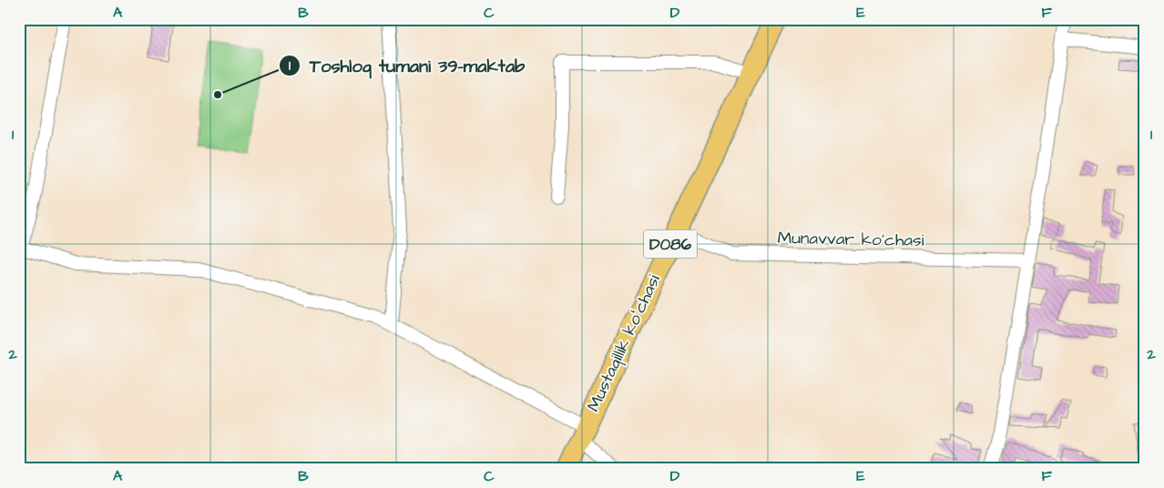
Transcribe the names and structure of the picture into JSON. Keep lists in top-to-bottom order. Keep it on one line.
{"streets":{"main road":["D086","Mustaqillik koʻchasi"],"street":["Munavvar ko'chasi"]},"crossings":[["Munavvar ko'chasi","Mustaqillik koʻchasi"]],"places":["Toshloq tumani 39-maktab"],"grid":{"columns":["A","B","C","D","E","F"],"rows":["1","2"]}}
